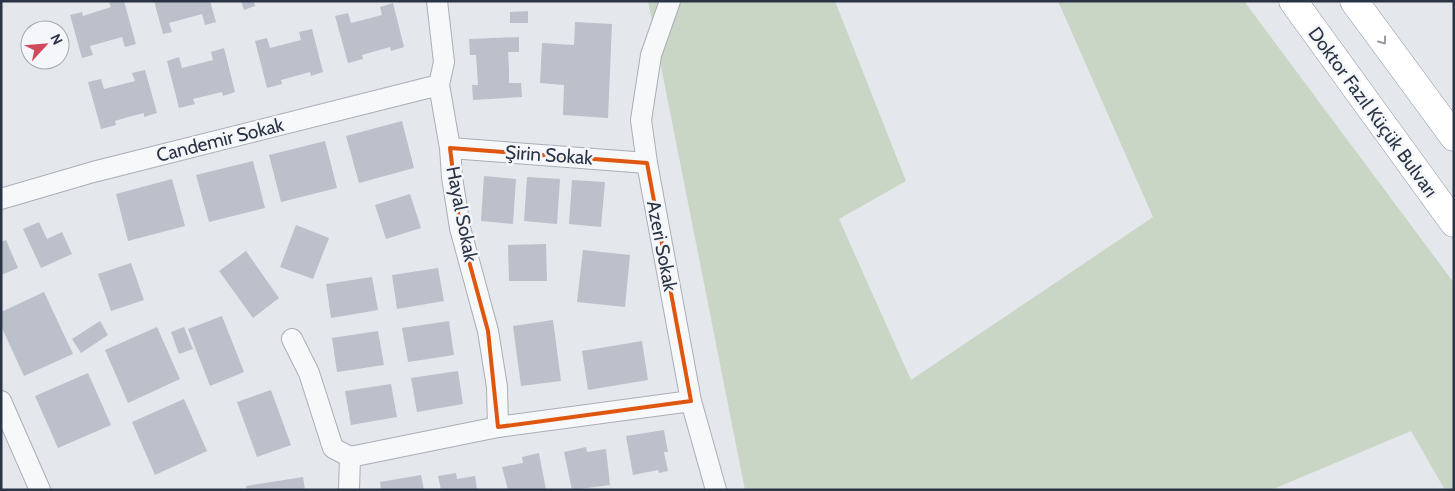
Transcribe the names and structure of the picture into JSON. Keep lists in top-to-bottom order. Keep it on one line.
{"streets":{"highway":["Doktor Fazıl Küçük Bulvarı"],"street":["Candemir Sokak","Şirin Sokak","Hayal Sokak","Azeri Sokak"]},"crossings":[["Candemir Sokak","Hayal Sokak"],["Şirin Sokak","Hayal Sokak"],["Şirin Sokak","Azeri Sokak"]],"north":"top right"}
